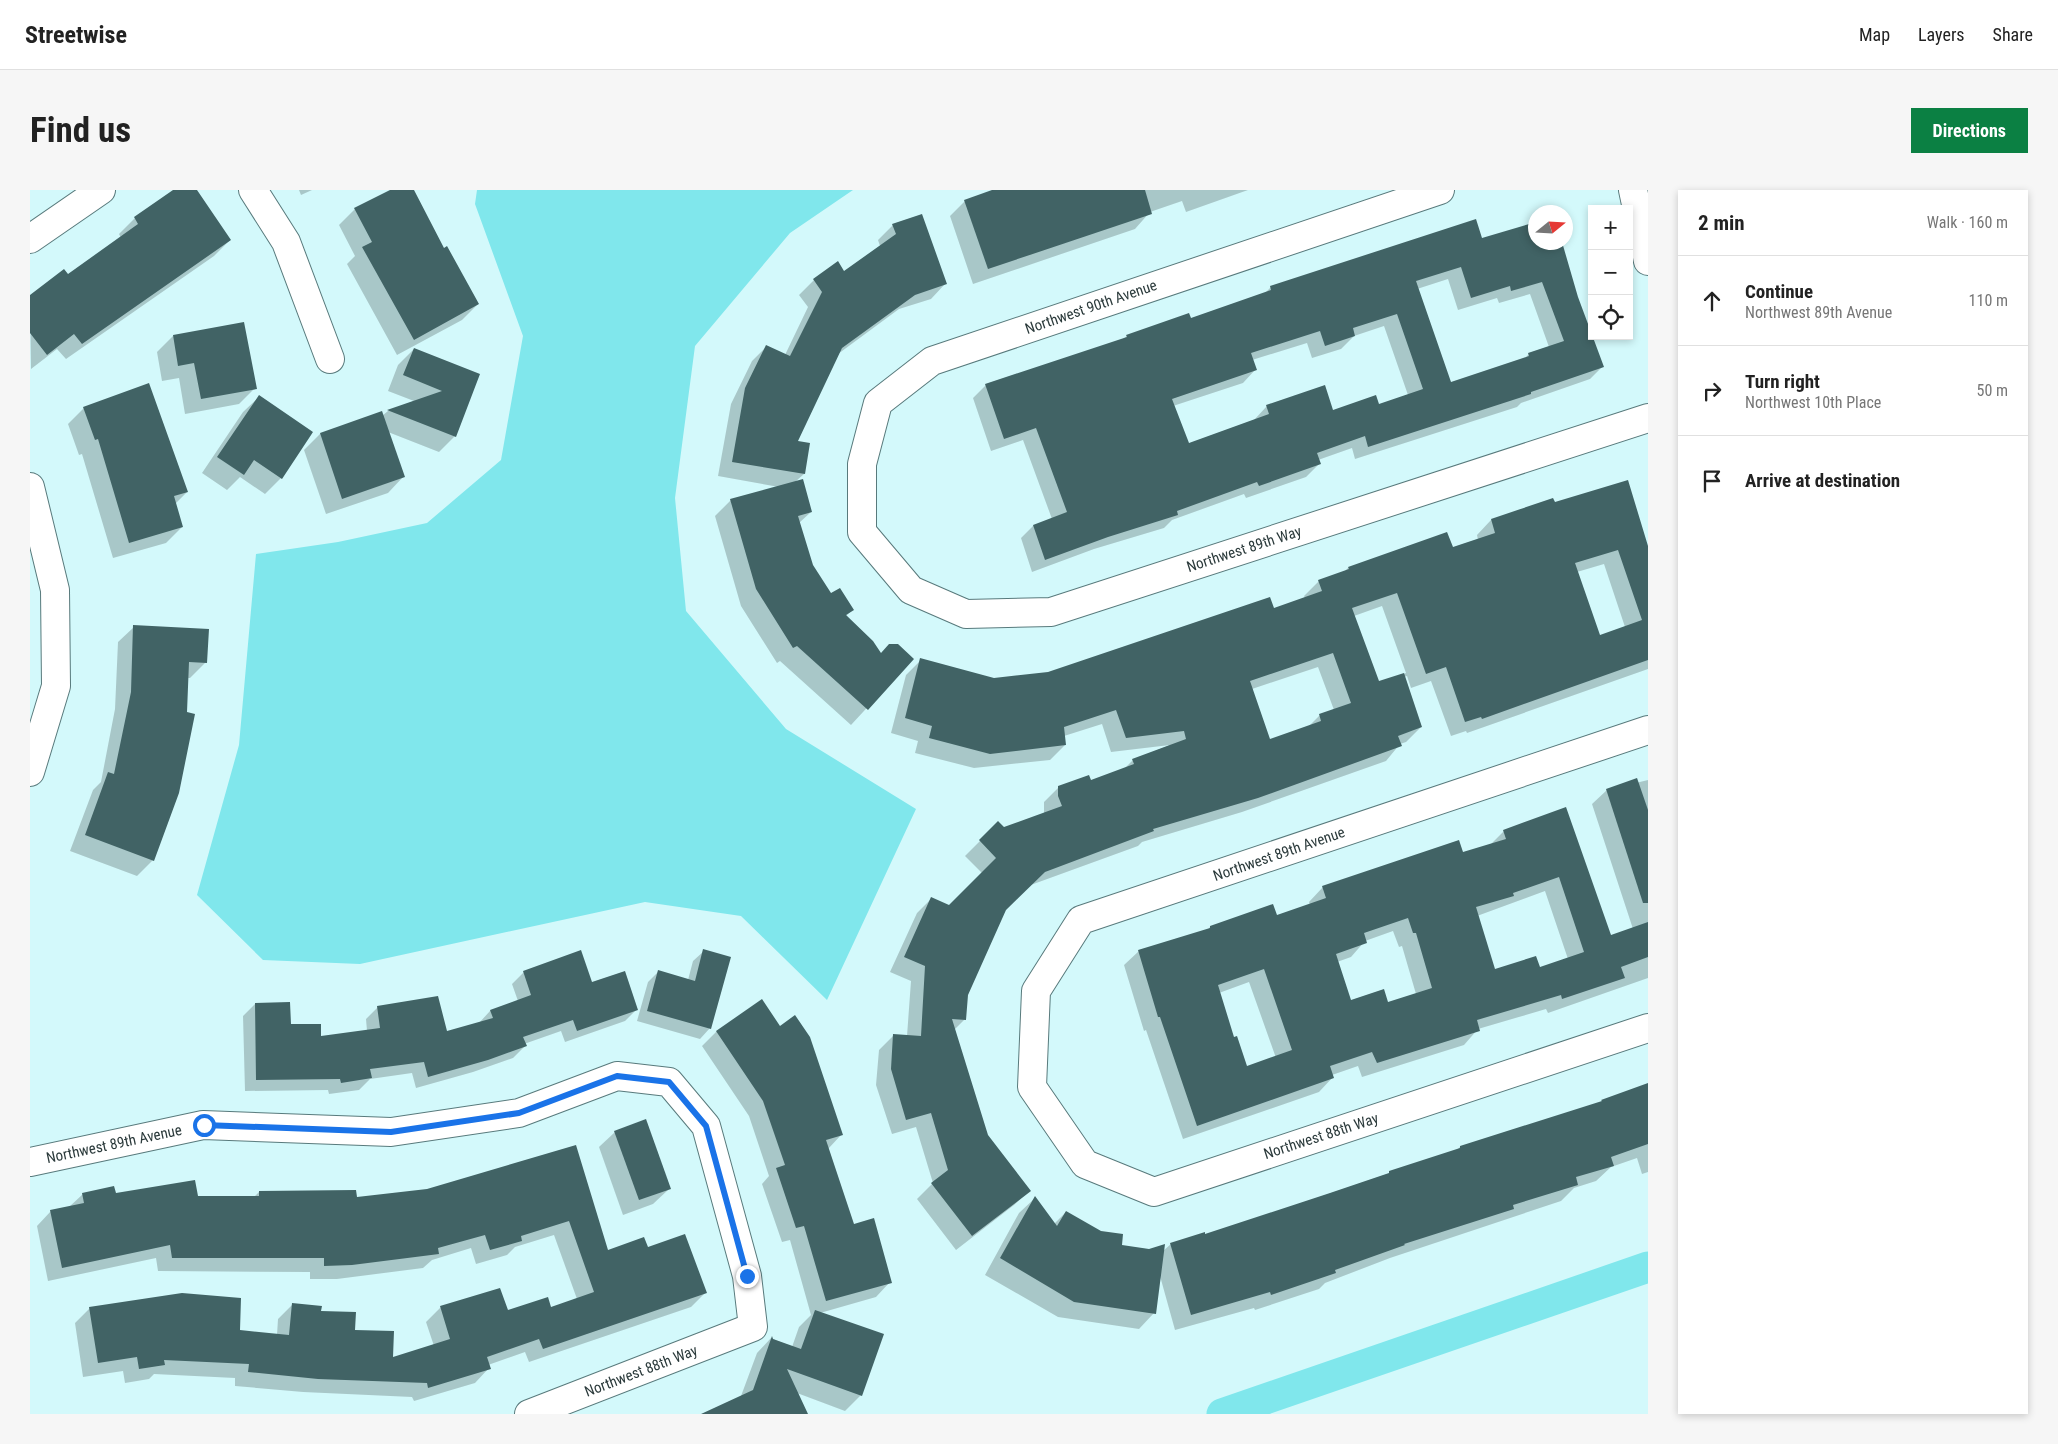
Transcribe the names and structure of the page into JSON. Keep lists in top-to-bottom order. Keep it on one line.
{"streets":{"street":["Northwest 90th Avenue","Northwest 89th Way","Northwest 89th Avenue","Northwest 88th Way"]},"crossings":[["Northwest 90th Avenue","Northwest 89th Way"],["Northwest 89th Avenue","Northwest 88th Way"]],"north":"right","page":{"header":"Streetwise","nav":["Map","Layers","Share"],"buttons":"Directions","title":"Find us","heading":["2 min","Walk · 160 m"],"map_buttons":["+","−"],"list":[["Continue","Northwest 89th Avenue","110 m"],["Turn right","Northwest 10th Place","50 m"],"Arrive at destination"]}}
